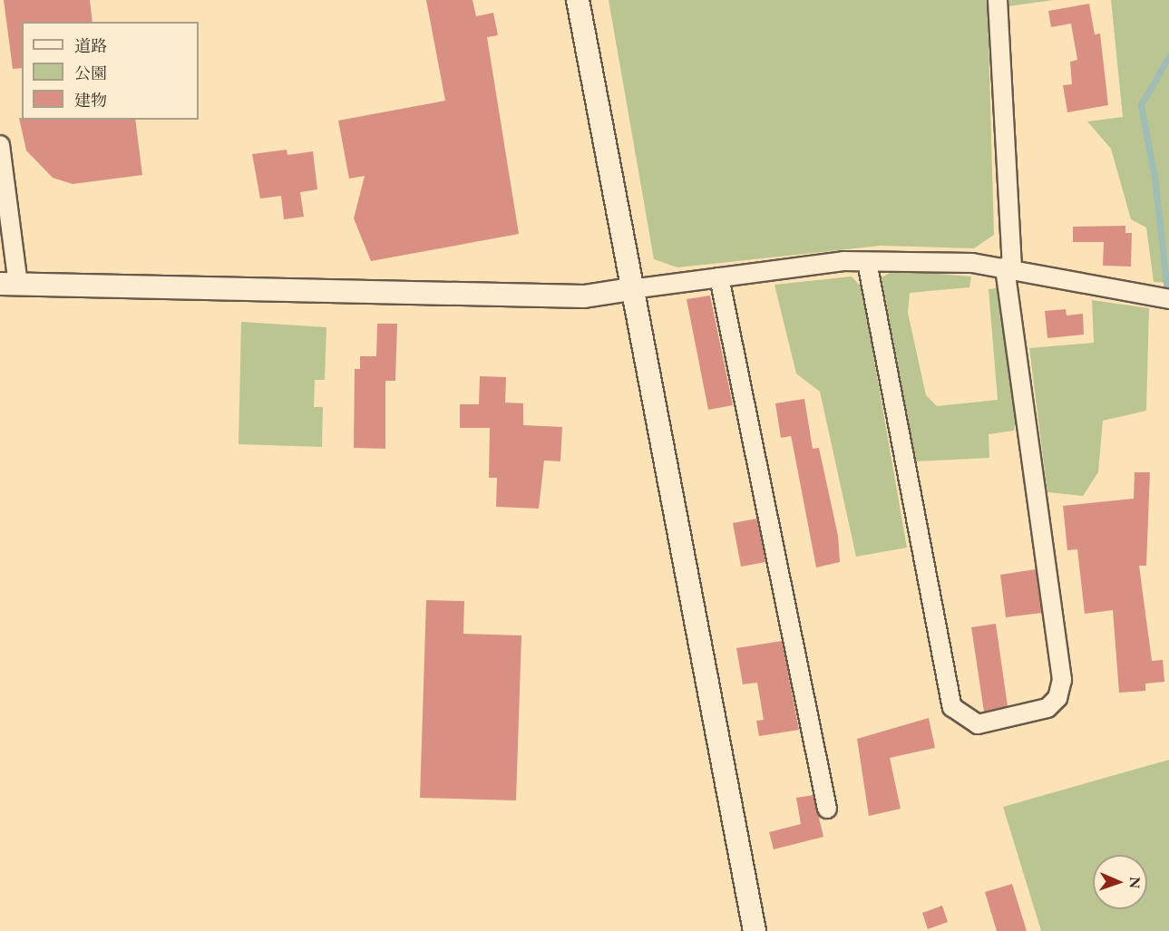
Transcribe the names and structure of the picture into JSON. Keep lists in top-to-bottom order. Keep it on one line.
{"legend":["道路","公園","建物"],"north":"right"}
